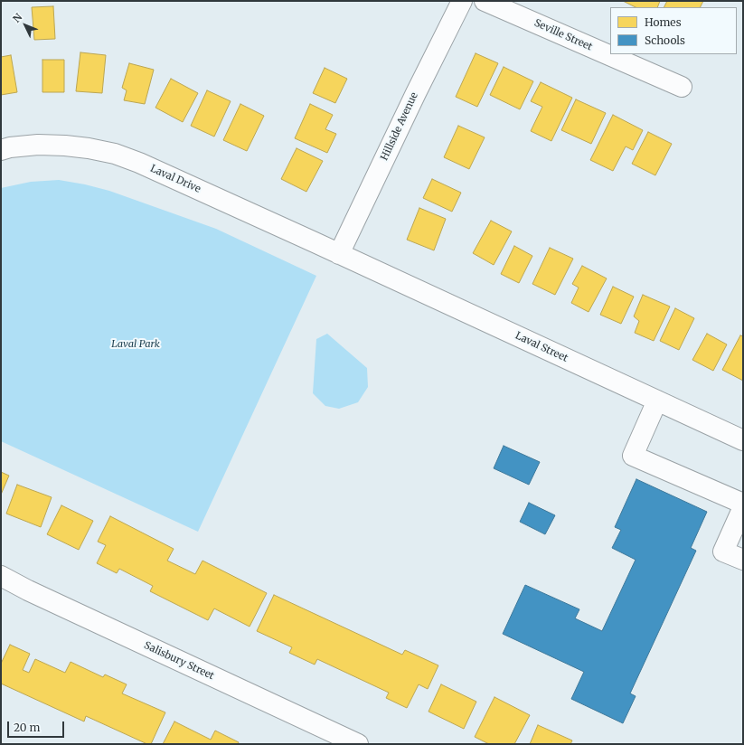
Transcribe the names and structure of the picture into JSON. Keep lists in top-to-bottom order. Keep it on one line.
{"streets":{"street":["Seville Street","Hillside Avenue","Laval Drive","Laval Street","Salisbury Street"]},"crossings":[["Hillside Avenue","Laval Drive"],["Hillside Avenue","Laval Street"],["Laval Drive","Laval Street"]],"parks":["Laval Park"],"legend":["Homes","Schools"],"scale_bar":"20 m","north":"top left"}
